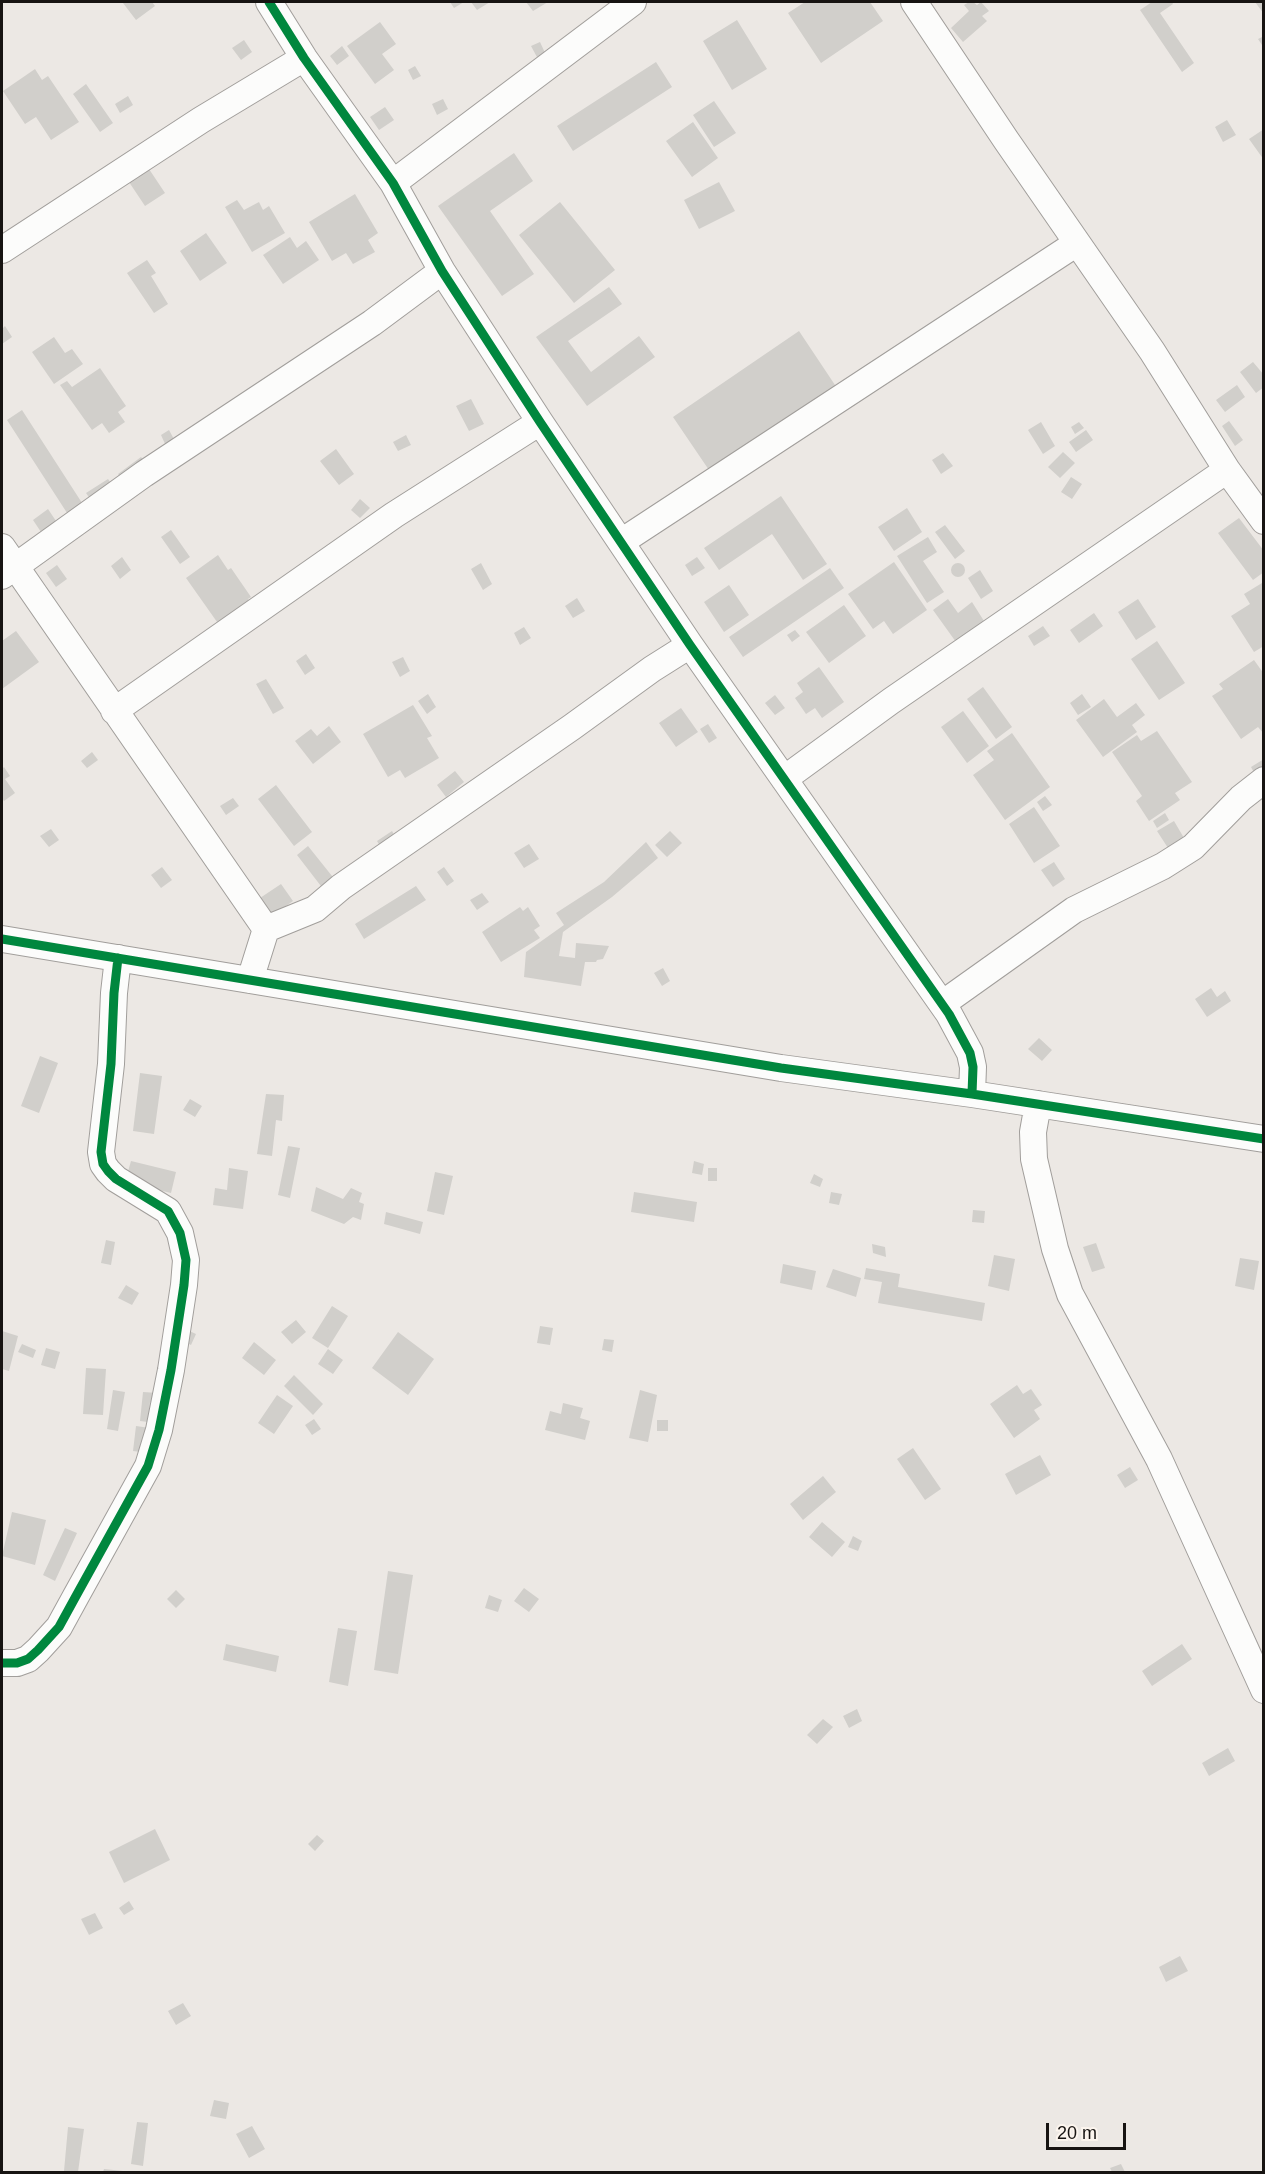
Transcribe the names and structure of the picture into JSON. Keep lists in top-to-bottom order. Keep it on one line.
{"scale_bar":"20 m"}
